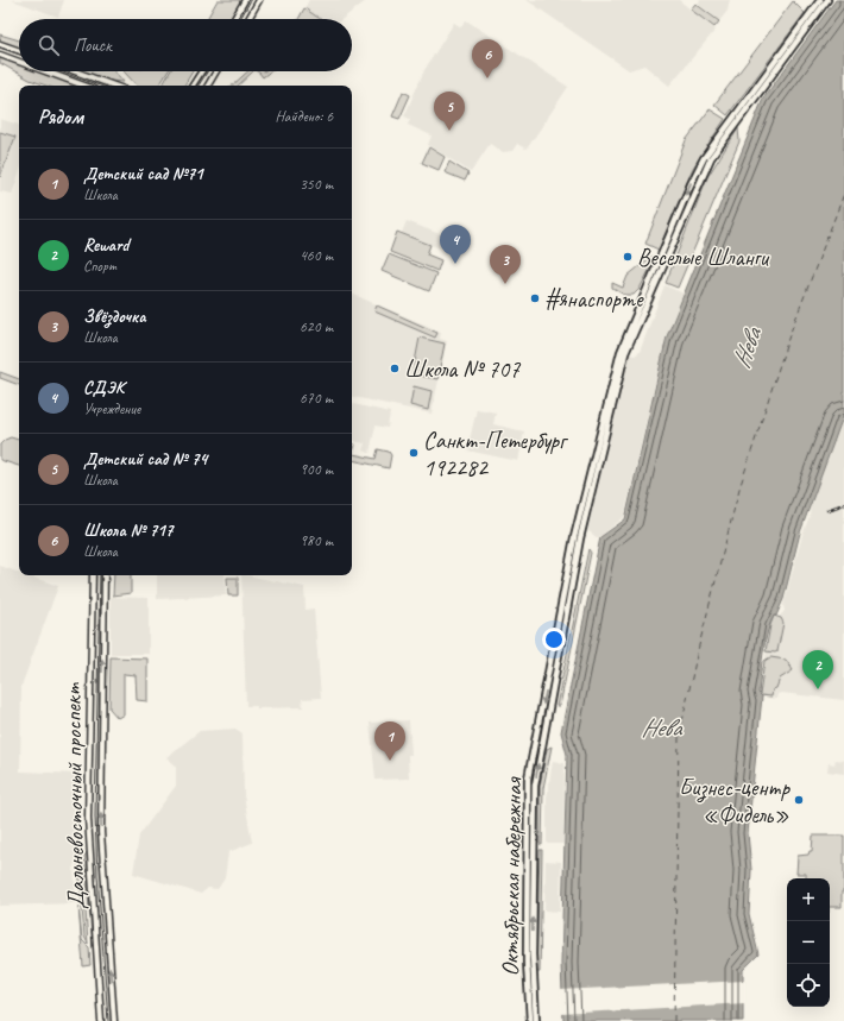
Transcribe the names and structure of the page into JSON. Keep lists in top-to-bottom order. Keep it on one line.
{"streets":{"main road":["Дальневосточный проспект","Октябрьская набережная"]},"water":["Нева"],"places":["Веселые Шланги","#янаспорте","Школа № 707","Санкт-Петербург 192282","Бизнес-центр «Фидель»"],"page":{"search":"Поиск","pins":["6","5","4","3","2","1"],"heading":["Рядом","Найдено: 6"],"list":[{"mark":"1","name":"Детский сад №71","note":"Школа","value":"350 m"},{"mark":"2","name":"Reward","note":"Спорт","value":"460 m"},{"mark":"3","name":"Звёздочка","note":"Школа","value":"620 m"},{"mark":"4","name":"СДЭК","note":"Учреждение","value":"670 m"},{"mark":"5","name":"Детский сад № 74","note":"Школа","value":"900 m"},{"mark":"6","name":"Школа № 717","note":"Школа","value":"980 m"}],"map_buttons":["+","−"]}}
